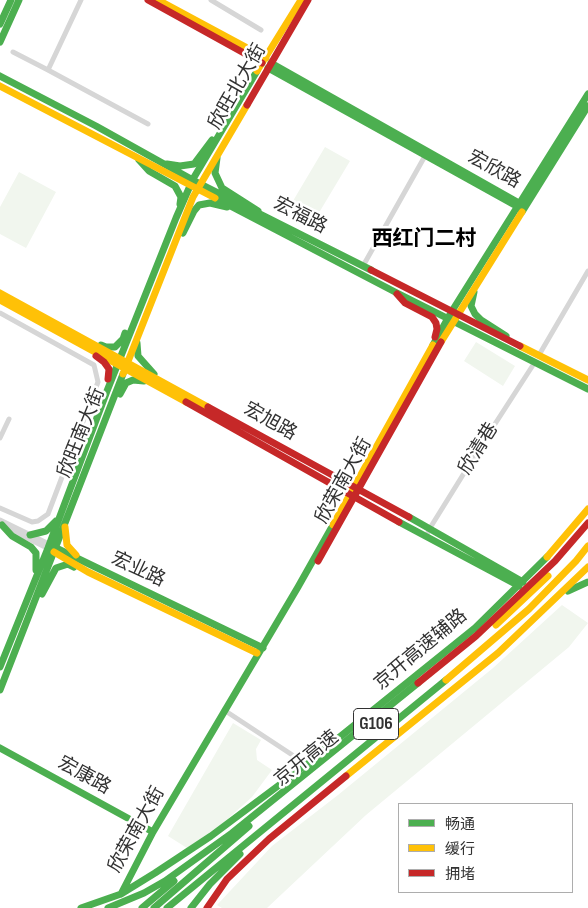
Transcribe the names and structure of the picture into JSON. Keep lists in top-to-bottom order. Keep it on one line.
{"streets":{"main road":["欣旺北大街","宏欣路","宏福路","宏旭路","欣旺南大街","欣荣南大街","宏业路","京开高速辅路","G106","京开高速","宏康路"],"street":["欣清巷"]},"crossings":[["欣旺北大街","宏欣路"],["欣旺北大街","宏福路"],["欣旺北大街","欣旺南大街"],["宏福路","欣旺南大街"],["宏福路","欣清巷"],["宏福路","欣荣南大街"],["宏旭路","欣旺南大街"],["宏旭路","欣清巷"],["宏旭路","欣荣南大街"],["宏旭路","京开高速辅路"],["欣旺南大街","宏业路"],["欣荣南大街","宏业路"],["欣荣南大街","京开高速辅路"],["欣荣南大街","宏康路"]],"districts":["西红门二村"],"legend":["畅通","缓行","拥堵"]}
